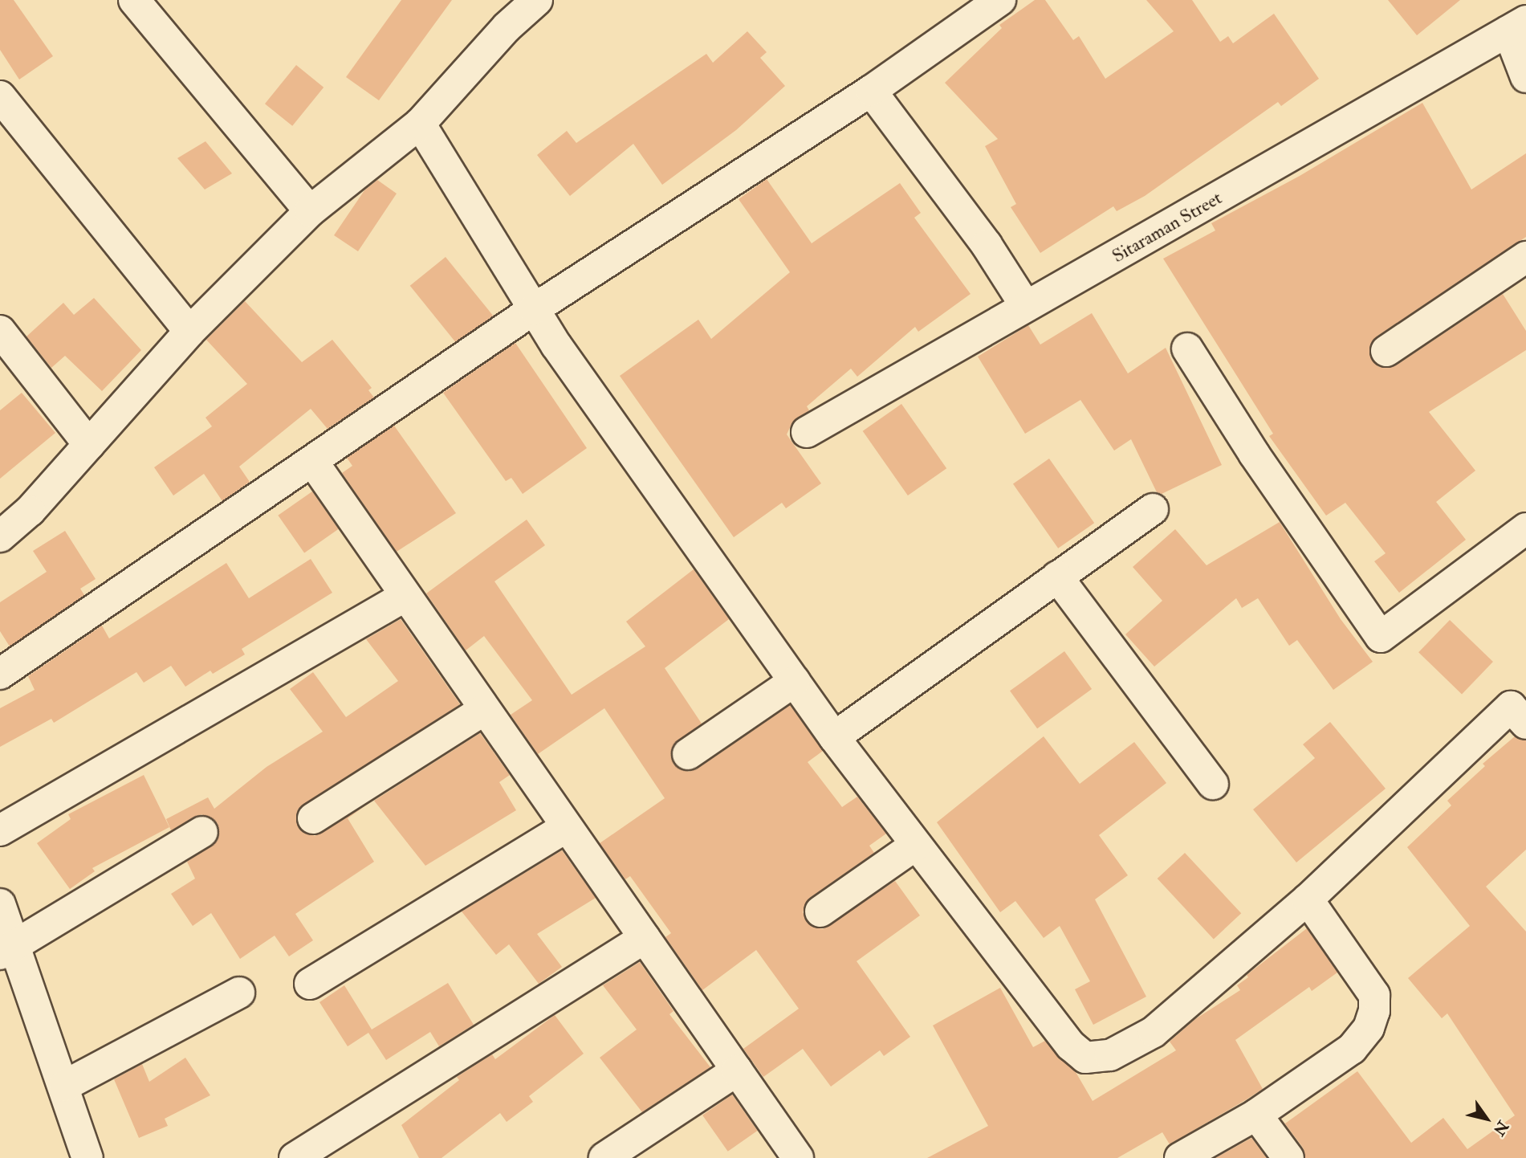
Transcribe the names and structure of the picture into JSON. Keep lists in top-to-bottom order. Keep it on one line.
{"streets":{"street":["Sitaraman Street"]},"north":"bottom right"}
